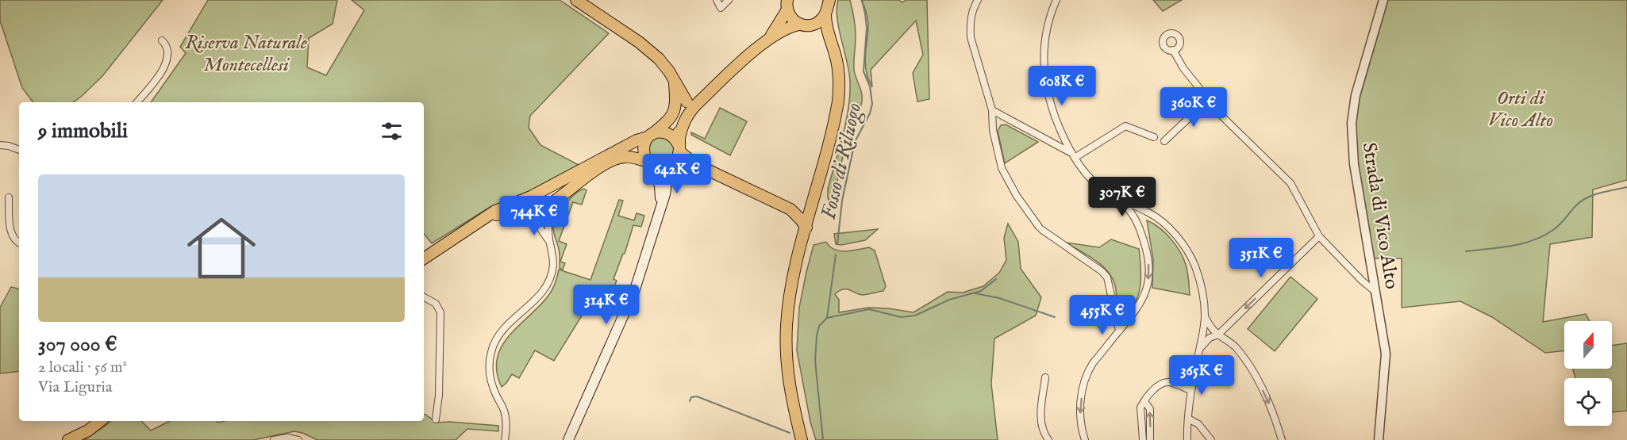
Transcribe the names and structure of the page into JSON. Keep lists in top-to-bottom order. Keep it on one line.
{"streets":{"street":["Strada di Vico Alto"]},"water":["Fosso di Riluogo"],"parks":["Riserva Naturale Montecellesi","Orti di Vico Alto"],"north":"top","page":{"price":["608K €","360K €","642K €","307K €","744K €","351K €","314K €","455K €","365K €"],"heading":"9 immobili","list":[{"name":"307 000 €","note":"2 locali · 56 m² · Via Liguria"}]}}
